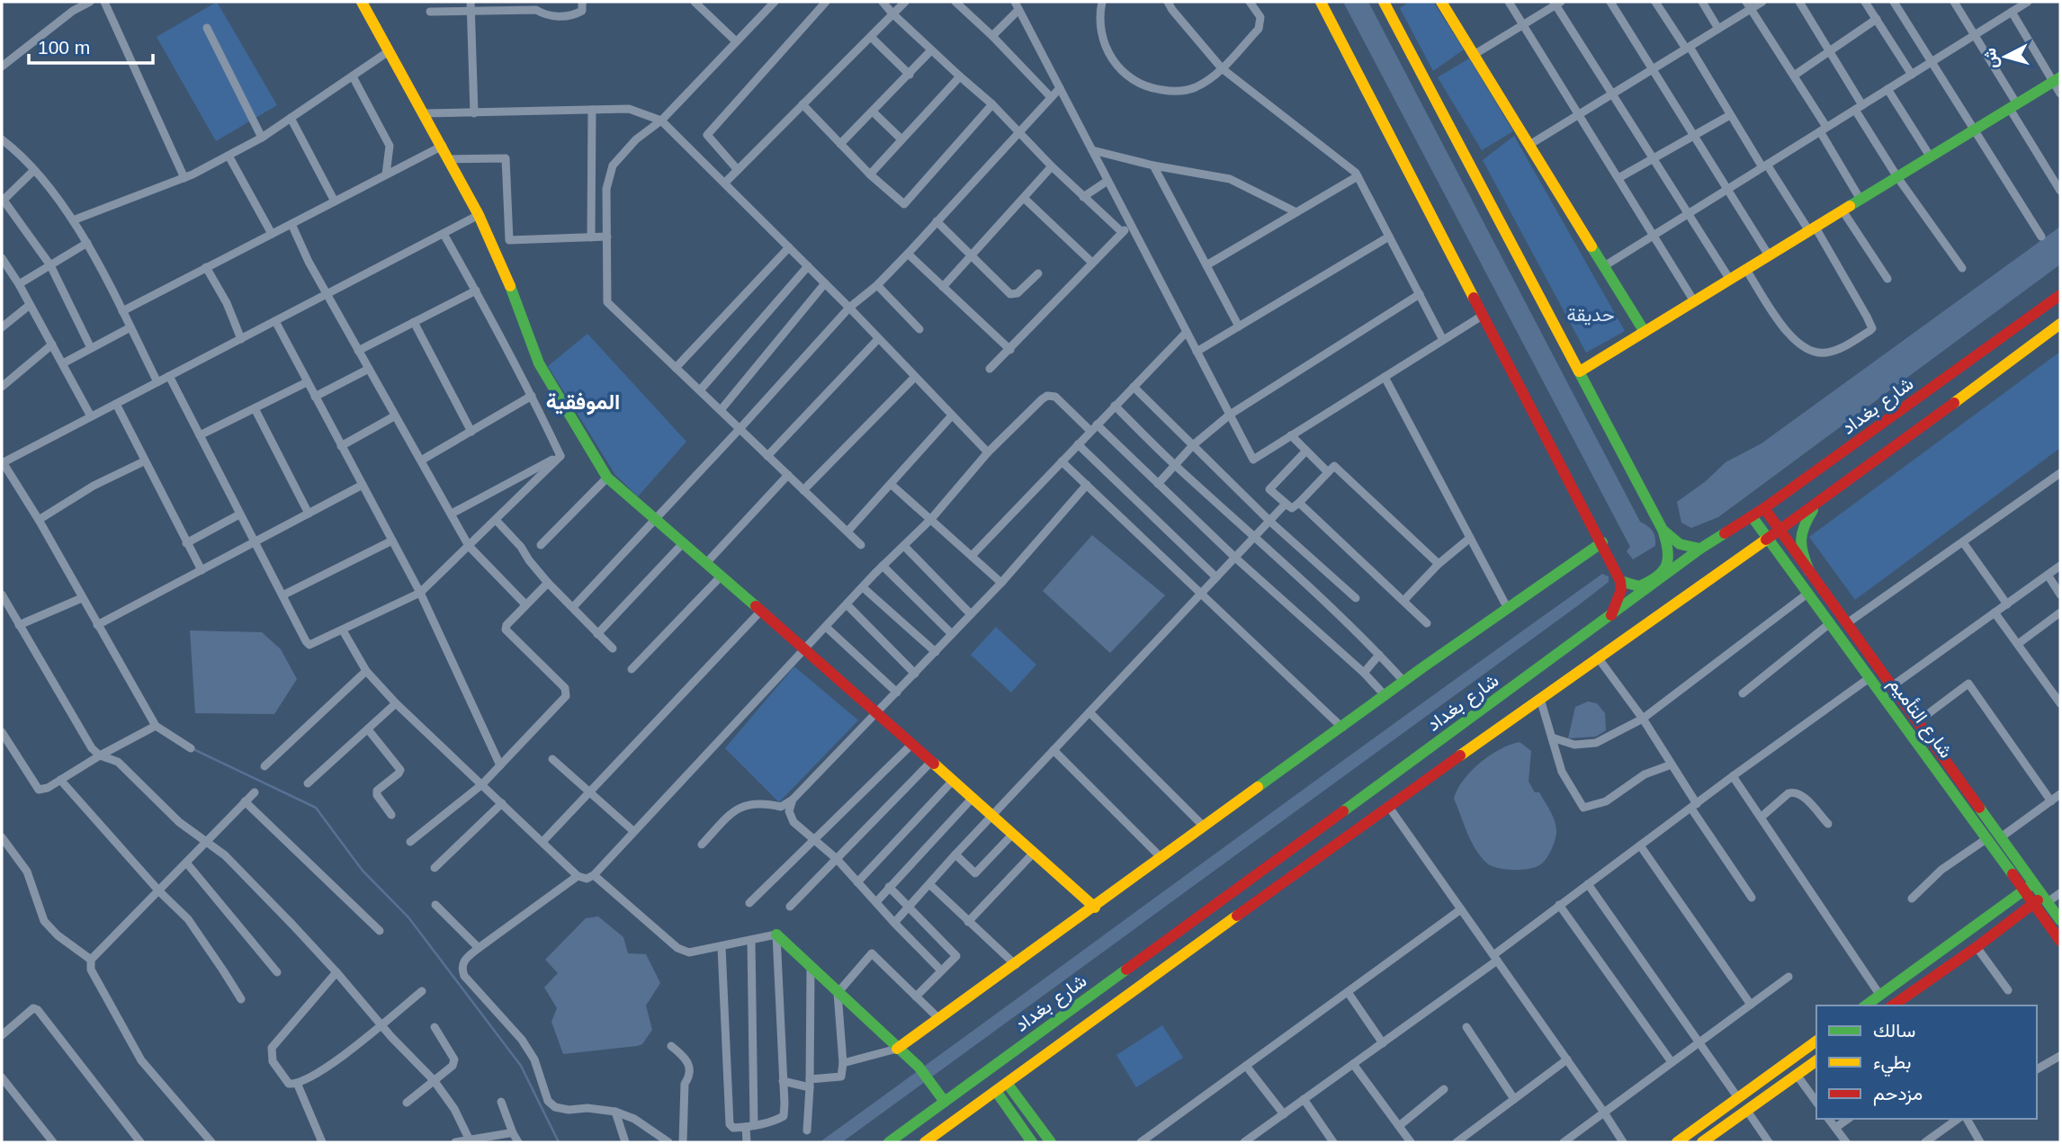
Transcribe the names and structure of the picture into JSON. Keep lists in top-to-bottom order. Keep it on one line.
{"streets":{"main road":["شارع بغداد","شارع التأميم"]},"crossings":[["شارع بغداد","شارع التأميم"]],"districts":["الموفقية"],"parks":["حديقة"],"legend":["سالك","بطيء","مزدحم"],"scale_bar":"100 m","north":"left"}
